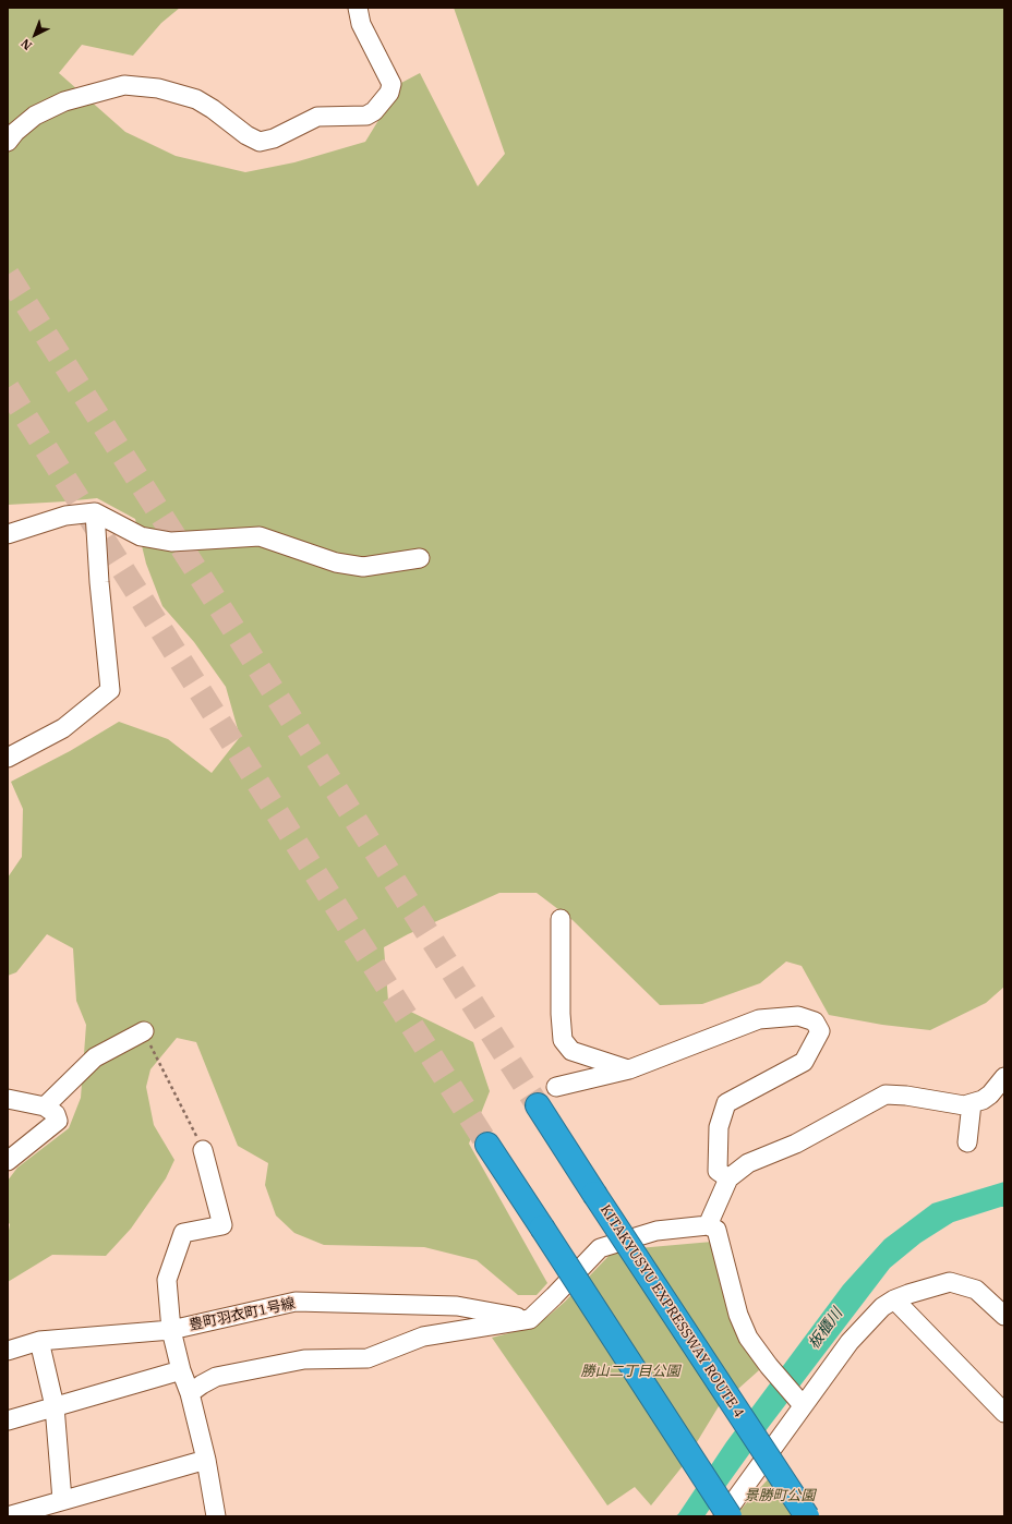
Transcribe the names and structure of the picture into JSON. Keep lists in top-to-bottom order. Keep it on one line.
{"streets":{"highway":["KITAKYUSYU EXPRESSWAY ROUTE 4"],"street":["豊町羽衣町1号線"]},"water":["板櫃川"],"parks":["勝山二丁目公園","景勝町公園"],"north":"bottom left"}
